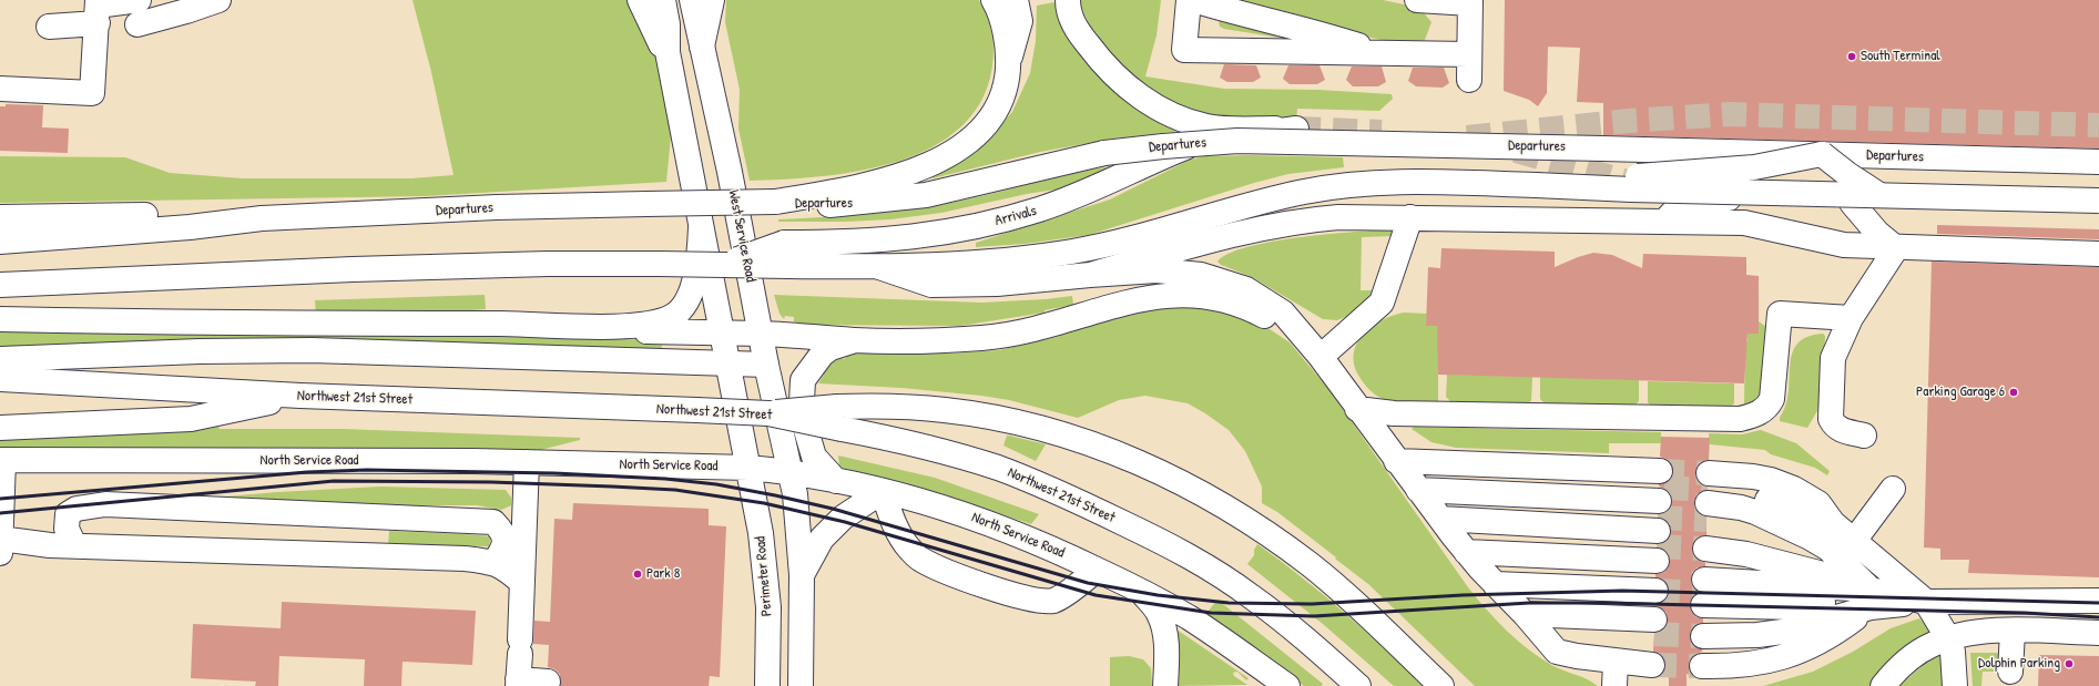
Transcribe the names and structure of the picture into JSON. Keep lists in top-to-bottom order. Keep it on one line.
{"streets":{"main road":["Departures","Arrivals","West Service Road","Northwest 21st Street","North Service Road","Perimeter Road"]},"crossings":[["West Service Road","North Service Road"],["North Service Road","Perimeter Road"]],"places":["South Terminal","Parking Garage 6","Park 8","Dolphin Parking"]}
